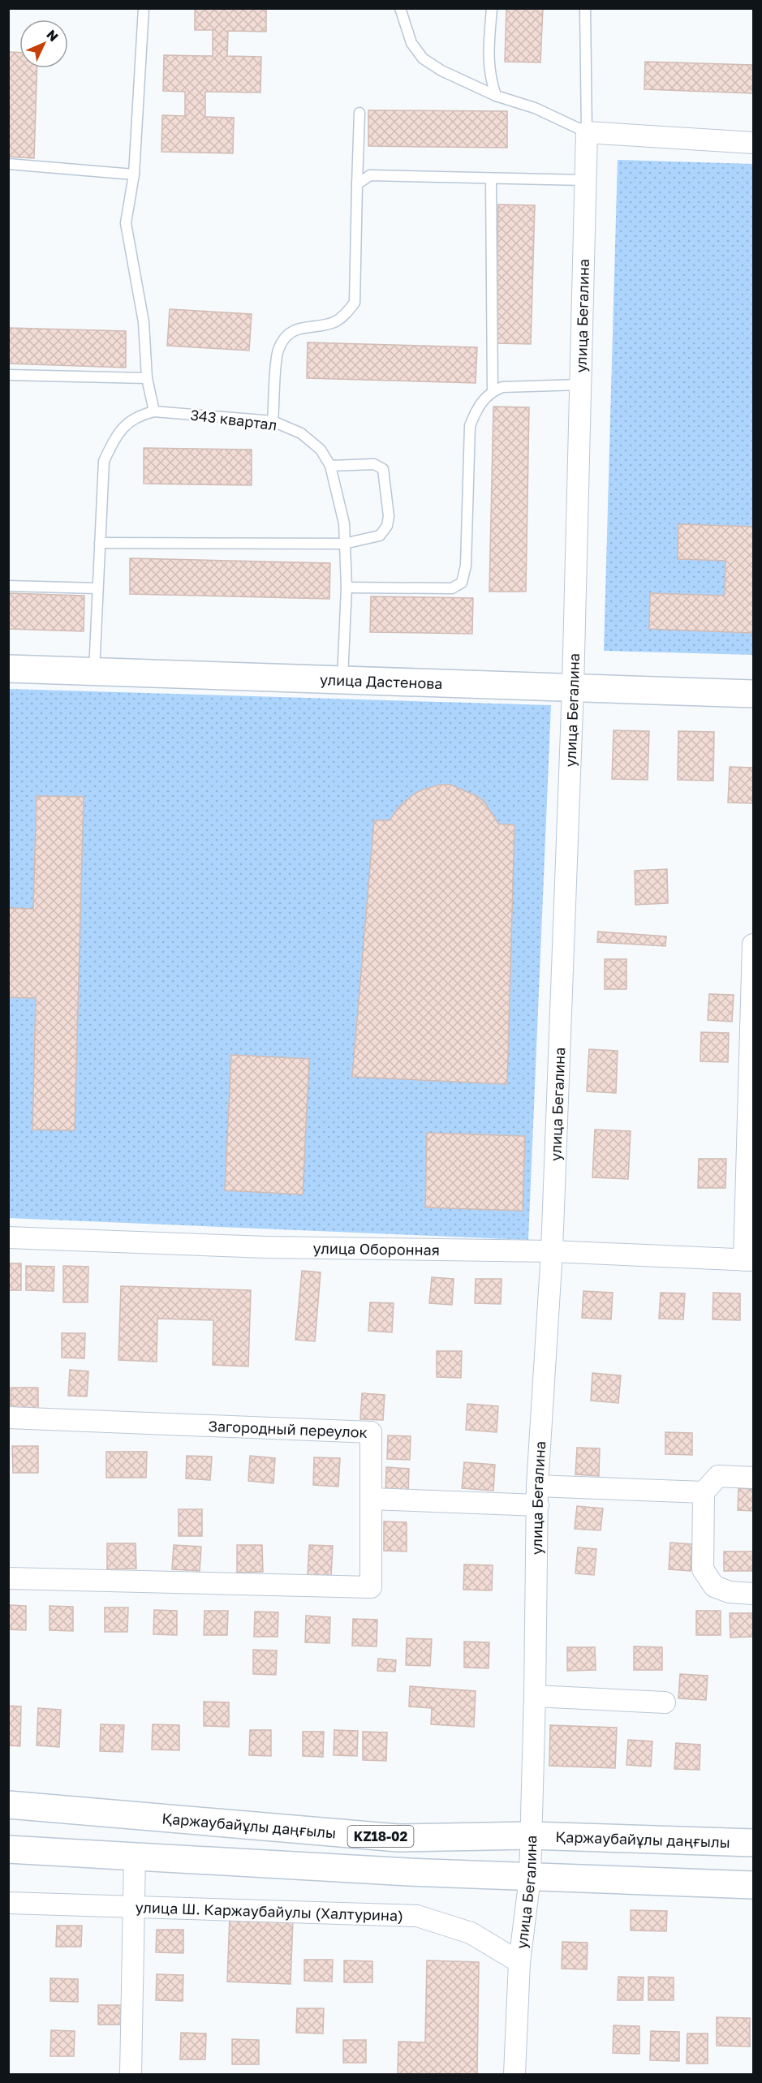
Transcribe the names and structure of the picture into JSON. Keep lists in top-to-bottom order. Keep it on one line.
{"streets":{"main road":["улица Дастенова","Қаржаубайұлы даңғылы","KZ18-02"],"street":["улица Бегалина","улица Оборонная","Загородный переулок","улица Ш. Каржаубайулы (Халтурина)"],"lane":["343 квартал"]},"crossings":[["улица Бегалина","улица Дастенова"],["улица Бегалина","улица Оборонная"],["улица Бегалина","Қаржаубайұлы даңғылы"],["улица Бегалина","улица Ш. Каржаубайулы (Халтурина)"],["343 квартал","улица Дастенова"]],"north":"top right"}
